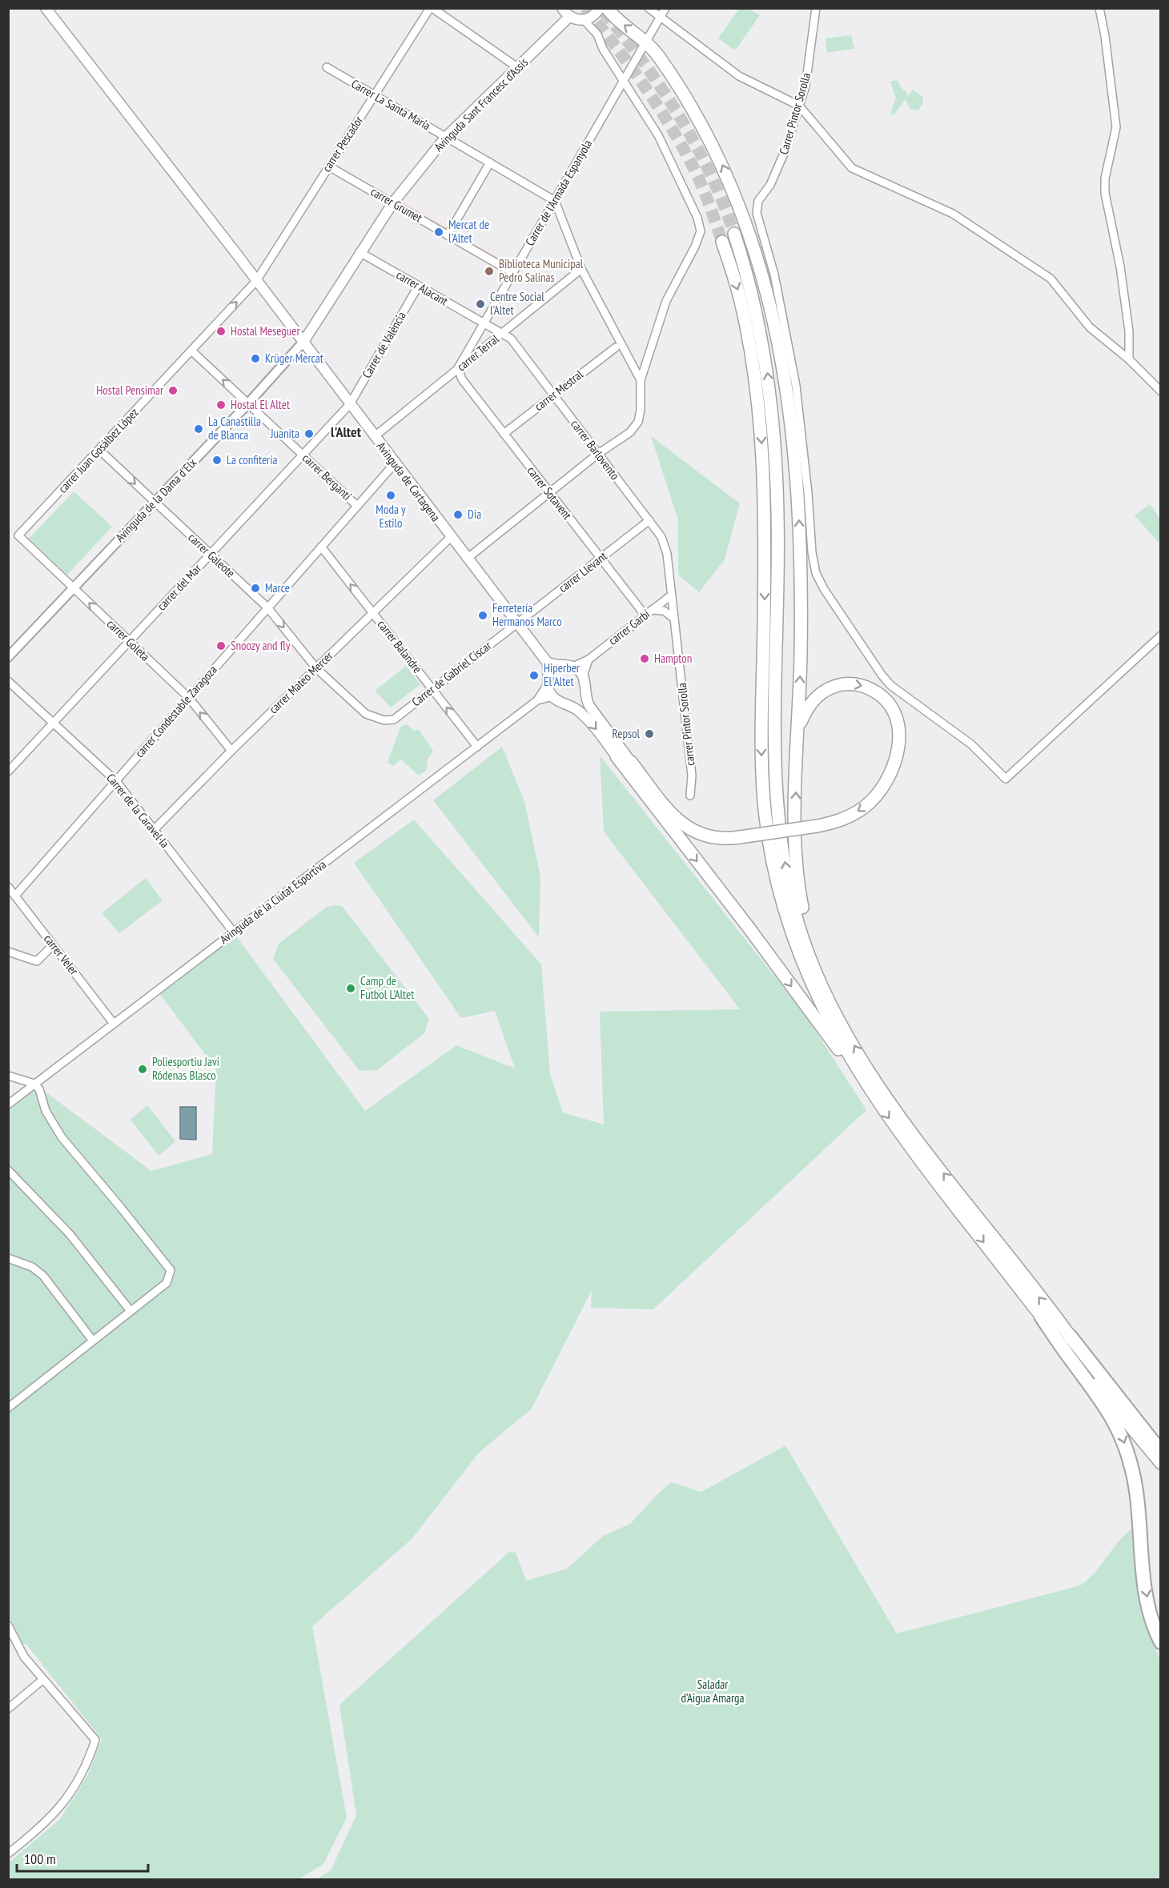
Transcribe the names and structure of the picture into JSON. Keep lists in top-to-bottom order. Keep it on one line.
{"streets":{"main road":["Avinguda Sant Francesc d’Assís","Avinguda de Cartagena"],"street":["Carrer La Santa María","Carrer Pintor Sorolla","carrer Pescador","Carrer de l'Armada Espanyola","carrer Grumet","carrer Alacant","Carrer de València","carrer Terral","carrer Mestral","carrer Barlovento","carrer Juan Gosálbez López","carrer Bergantí","carrer Sotavent","Avinguda de la Dama d'Elx","carrer Galeote","carrer Llevant","carrer del Mar","carrer Garbí","carrer Goleta","carrer Balandre","Carrer de Gabriel Ciscar","carrer Mateo Mercer","carrer Condestable Zaragoza","carrer Pintor Sorolla","Carrer de la Caravel·la","Avinguda de la Ciutat Esportiva","carrer Veler"]},"crossings":[["Carrer La Santa María","Avinguda Sant Francesc d’Assís"],["Carrer La Santa María","carrer Pescador"],["Carrer La Santa María","Carrer de l'Armada Espanyola"],["Avinguda Sant Francesc d’Assís","carrer Grumet"],["Avinguda Sant Francesc d’Assís","carrer Alacant"],["Avinguda Sant Francesc d’Assís","Avinguda de Cartagena"],["Avinguda Sant Francesc d’Assís","Avinguda de la Dama d'Elx"],["carrer Pescador","carrer Grumet"],["carrer Pescador","carrer Juan Gosálbez López"],["carrer Pescador","Avinguda de Cartagena"],["Carrer de l'Armada Espanyola","carrer Grumet"],["Carrer de l'Armada Espanyola","carrer Alacant"],["Carrer de l'Armada Espanyola","carrer Terral"],["Carrer de l'Armada Espanyola","carrer Barlovento"],["Carrer de l'Armada Espanyola","carrer Sotavent"],["carrer Alacant","Carrer de València"],["carrer Alacant","carrer Barlovento"],["Carrer de València","Avinguda de Cartagena"],["Carrer de València","carrer del Mar"],["carrer Terral","carrer Barlovento"],["carrer Terral","Avinguda de Cartagena"],["carrer Terral","carrer Sotavent"],["carrer Mestral","carrer Barlovento"],["carrer Mestral","carrer Sotavent"],["carrer Barlovento","carrer Llevant"],["carrer Barlovento","carrer Garbí"],["carrer Barlovento","carrer Pintor Sorolla"],["carrer Juan Gosálbez López","carrer Bergantí"],["carrer Juan Gosálbez López","Avinguda de Cartagena"],["carrer Juan Gosálbez López","carrer Galeote"],["carrer Juan Gosálbez López","carrer Goleta"],["carrer Bergantí","Avinguda de la Dama d'Elx"],["carrer Bergantí","carrer del Mar"],["carrer Bergantí","carrer Condestable Zaragoza"],["Avinguda de Cartagena","Avinguda de la Dama d'Elx"],["Avinguda de Cartagena","carrer Llevant"],["Avinguda de Cartagena","carrer del Mar"],["Avinguda de Cartagena","Carrer de Gabriel Ciscar"],["Avinguda de Cartagena","carrer Mateo Mercer"],["Avinguda de Cartagena","carrer Condestable Zaragoza"],["carrer Sotavent","carrer Llevant"],["carrer Sotavent","carrer Garbí"],["Avinguda de la Dama d'Elx","carrer Galeote"],["Avinguda de la Dama d'Elx","carrer Goleta"],["carrer Galeote","carrer del Mar"],["carrer Galeote","Carrer de Gabriel Ciscar"],["carrer Galeote","carrer Mateo Mercer"],["carrer Galeote","carrer Condestable Zaragoza"],["carrer Llevant","Carrer de Gabriel Ciscar"],["carrer del Mar","carrer Goleta"],["carrer del Mar","Carrer de la Caravel·la"],["carrer Garbí","carrer Pintor Sorolla"],["carrer Garbí","Avinguda de la Ciutat Esportiva"],["carrer Goleta","carrer Mateo Mercer"],["carrer Goleta","carrer Condestable Zaragoza"],["carrer Balandre","Carrer de Gabriel Ciscar"],["carrer Balandre","carrer Mateo Mercer"],["carrer Balandre","carrer Condestable Zaragoza"],["carrer Balandre","Avinguda de la Ciutat Esportiva"],["carrer Mateo Mercer","Carrer de la Caravel·la"],["carrer Condestable Zaragoza","Carrer de la Caravel·la"],["carrer Condestable Zaragoza","carrer Veler"],["Carrer de la Caravel·la","Avinguda de la Ciutat Esportiva"],["Avinguda de la Ciutat Esportiva","carrer Veler"]],"one_way":["carrer Galeote","carrer Goleta","carrer Balandre"],"districts":["l'Altet"],"parks":["Saladar d’Aigua Amarga"],"places":["Mercat de l'Altet","Biblioteca Municipal Pedro Salinas","Centre Social l'Altet","Hostal Meseguer","Krüger Mercat","Hostal Pensimar","Hostal El Altet","La Canastilla de Blanca","Juanita","La confitería","Moda y Estilo","Dia","Marce","Ferretería Hermanos Marco","Snoozy and fly","Hampton","Hiperber El Altet","Repsol","Camp de Futbol L'Altet","Poliesportiu Javi Ródenas Blasco"],"scale_bar":"100 m"}
